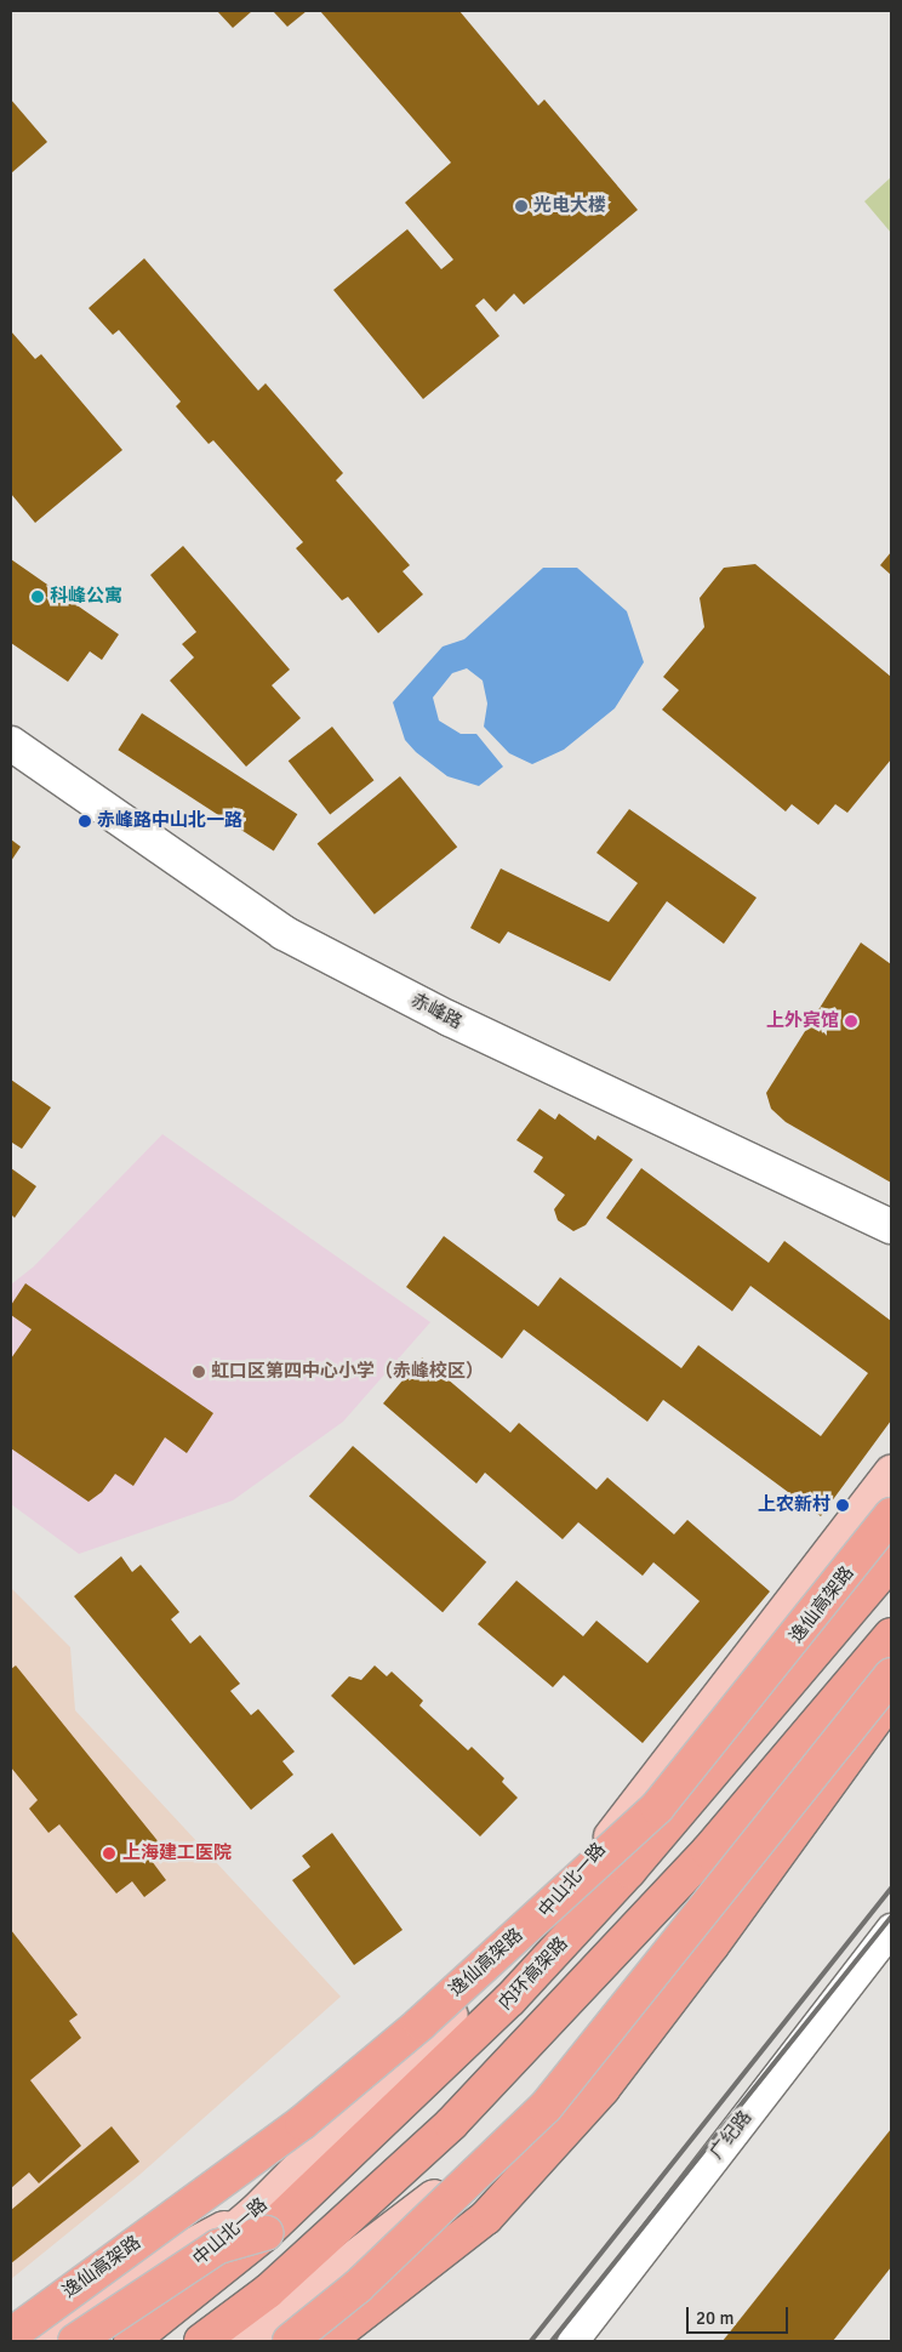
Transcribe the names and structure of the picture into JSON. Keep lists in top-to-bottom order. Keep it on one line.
{"streets":{"highway":["逸仙高架路","内环高架路"],"main road":["中山北一路"],"street":["赤峰路","广纪路"]},"crossings":[["中山北一路","内环高架路"]],"places":["光电大楼","科峰公寓","赤峰路中山北一路","上外宾馆","虹口区第四中心小学（赤峰校区）","上农新村","上海建工医院"],"scale_bar":"20 m"}
